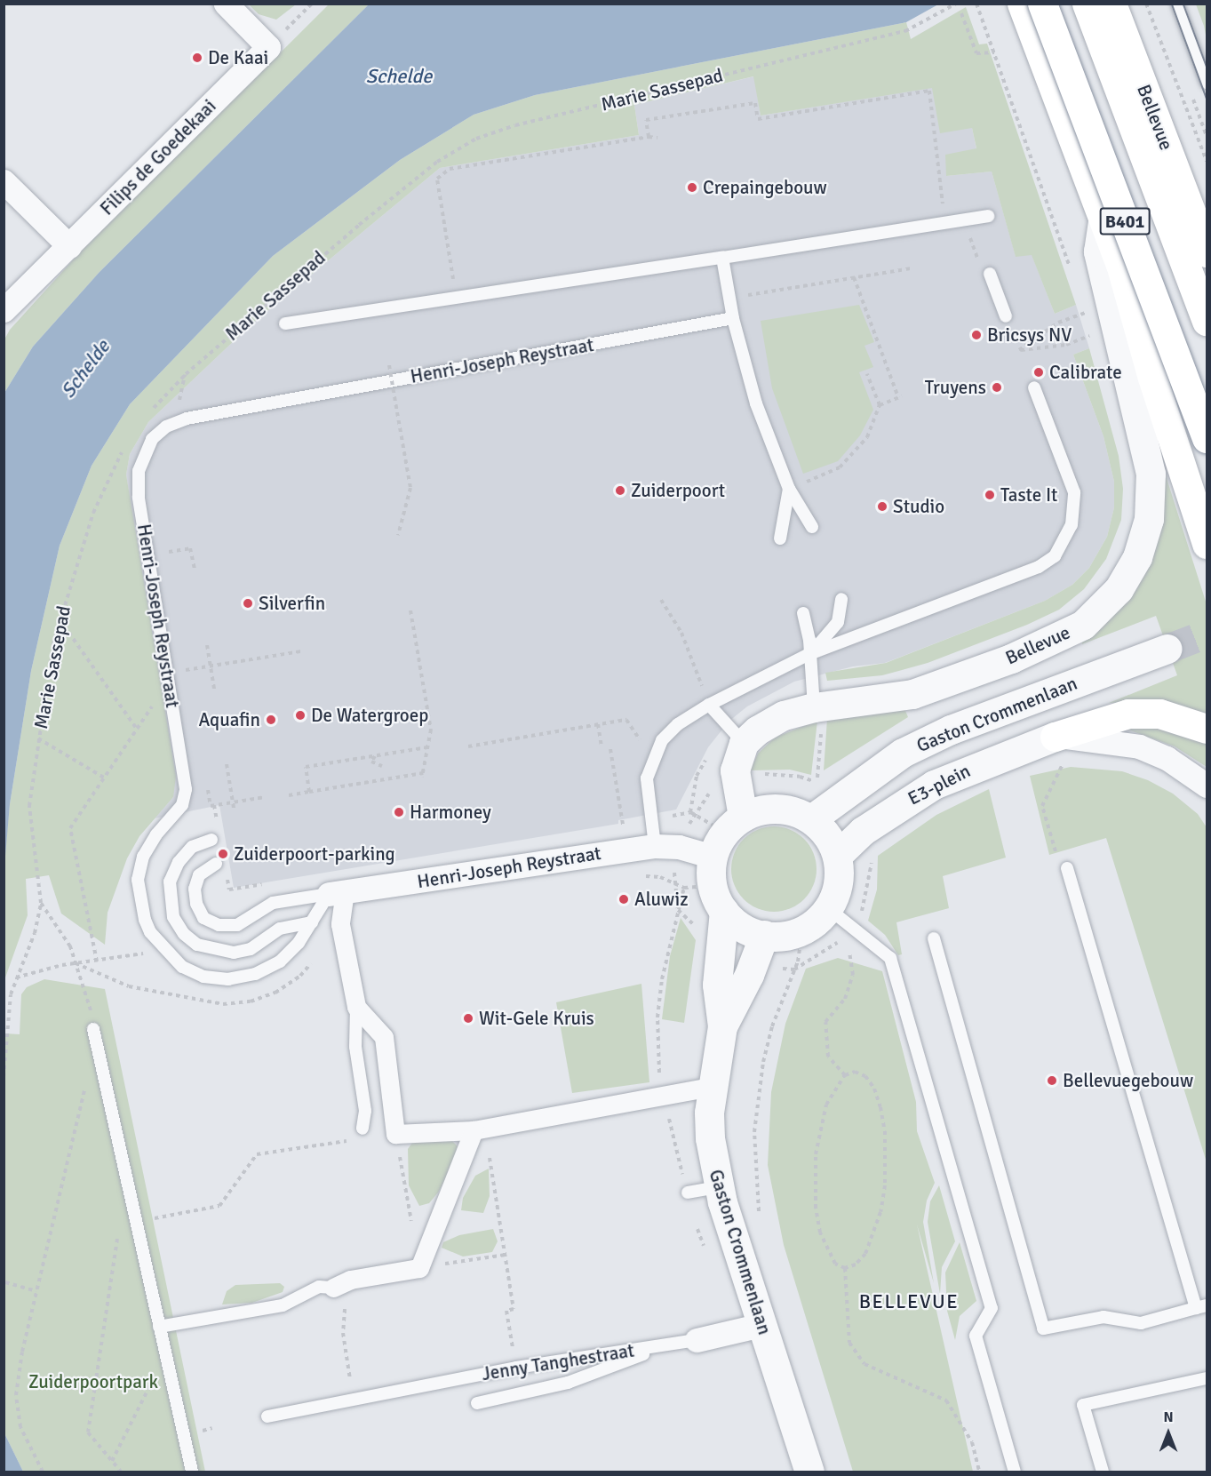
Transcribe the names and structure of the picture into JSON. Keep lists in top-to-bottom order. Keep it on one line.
{"streets":{"main road":["Bellevue","B401"],"street":["Filips de Goedekaai","Henri-Joseph Reystraat","Gaston Crommenlaan","E3-plein","Jenny Tanghestraat"],"path":["Marie Sassepad"]},"crossings":[["Henri-Joseph Reystraat","Gaston Crommenlaan"],["Henri-Joseph Reystraat","E3-plein"],["Gaston Crommenlaan","E3-plein"],["Gaston Crommenlaan","Jenny Tanghestraat"]],"districts":["BELLEVUE"],"water":["Schelde"],"parks":["Zuiderpoortpark"],"places":["De Kaai","Crepaingebouw","Bricsys NV","Calibrate","Truyens","Zuiderpoort","Taste It","Studio","Silverfin","De Watergroep","Aquafin","Harmoney","Zuiderpoort-parking","Aluwiz","Wit-Gele Kruis","Bellevuegebouw"],"north":"top"}
